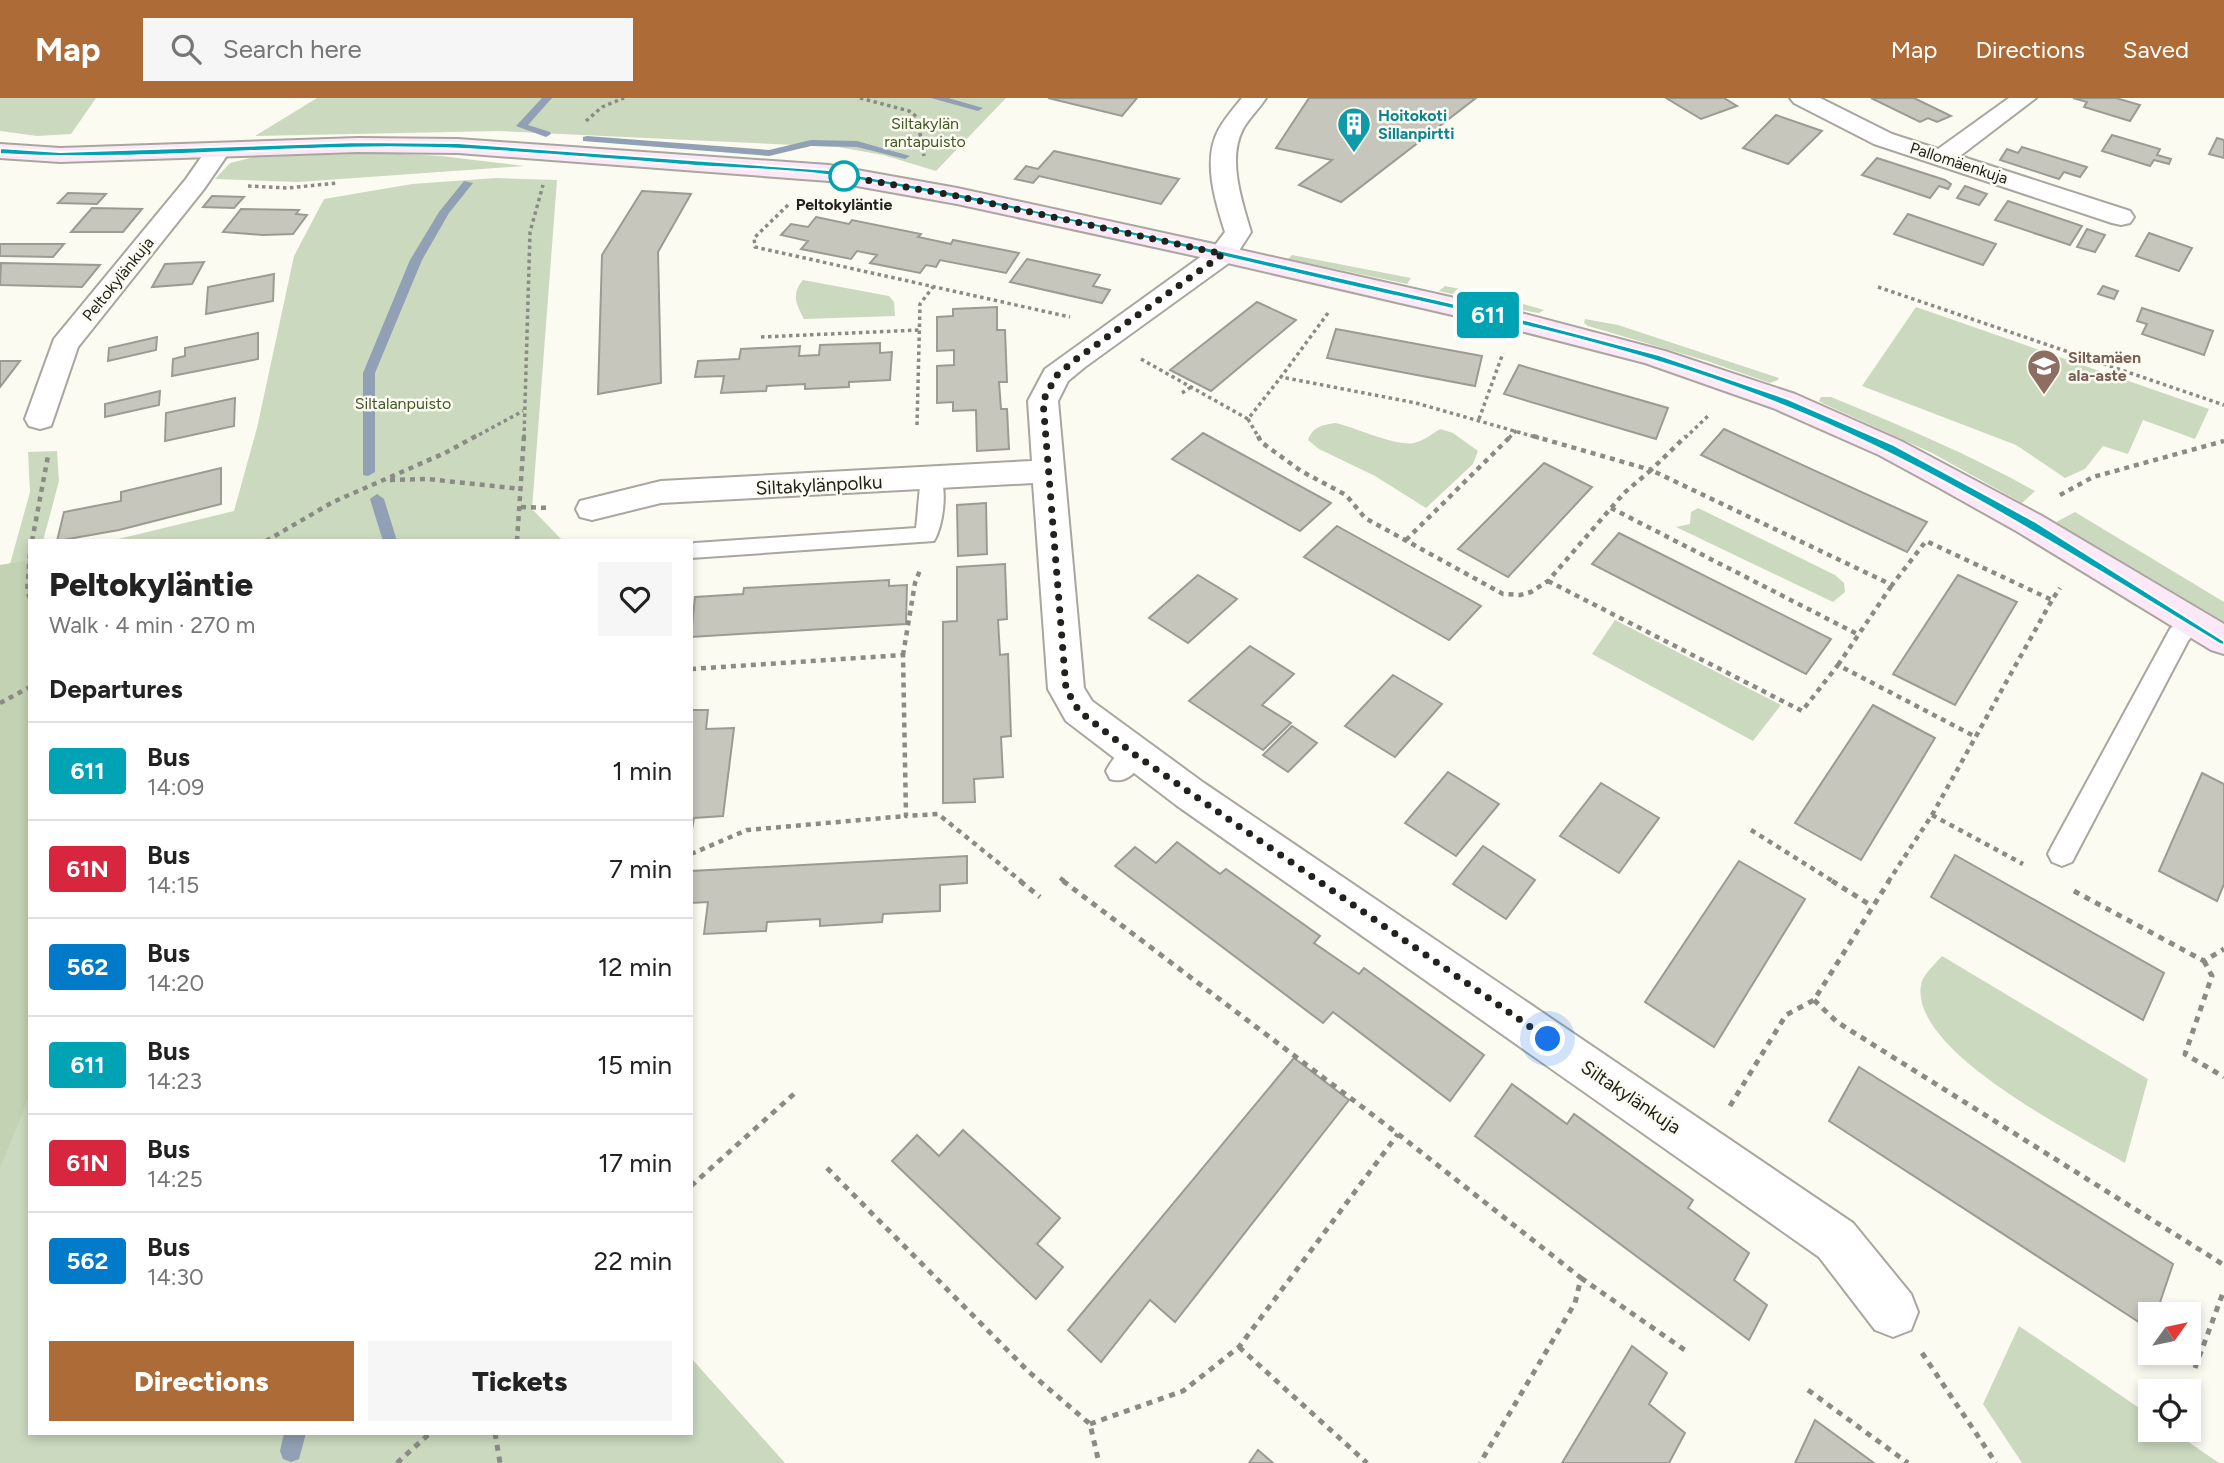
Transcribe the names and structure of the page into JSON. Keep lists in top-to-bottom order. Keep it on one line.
{"streets":{"street":["Pallomäenkuja","Peltokylänkuja","Siltakylänpolku","Siltakylänkuja"]},"crossings":[["Siltakylänpolku","Siltakylänkuja"]],"parks":["Siltakylän rantapuisto","Siltalanpuisto"],"places":{"building":["Hoitokoti Sillanpirtti"],"other":["Peltokyläntie"],"school or university":["Siltamäen ala-aste"]},"lines":["bus line 611"],"north":"top right","page":{"header":"Map","search":"Search here","nav":["Map","Directions","Saved"],"on_map":"611","heading":[["Peltokyläntie","Walk · 4 min · 270 m"],"Departures"],"list":[{"mark":"611","name":"Bus","note":"14:09","value":"1 min"},{"mark":"61N","name":"Bus","note":"14:15","value":"7 min"},{"mark":"562","name":"Bus","note":"14:20","value":"12 min"},{"mark":"611","name":"Bus","note":"14:23","value":"15 min"},{"mark":"61N","name":"Bus","note":"14:25","value":"17 min"},{"mark":"562","name":"Bus","note":"14:30","value":"22 min"}],"buttons":["Directions","Tickets"]}}
